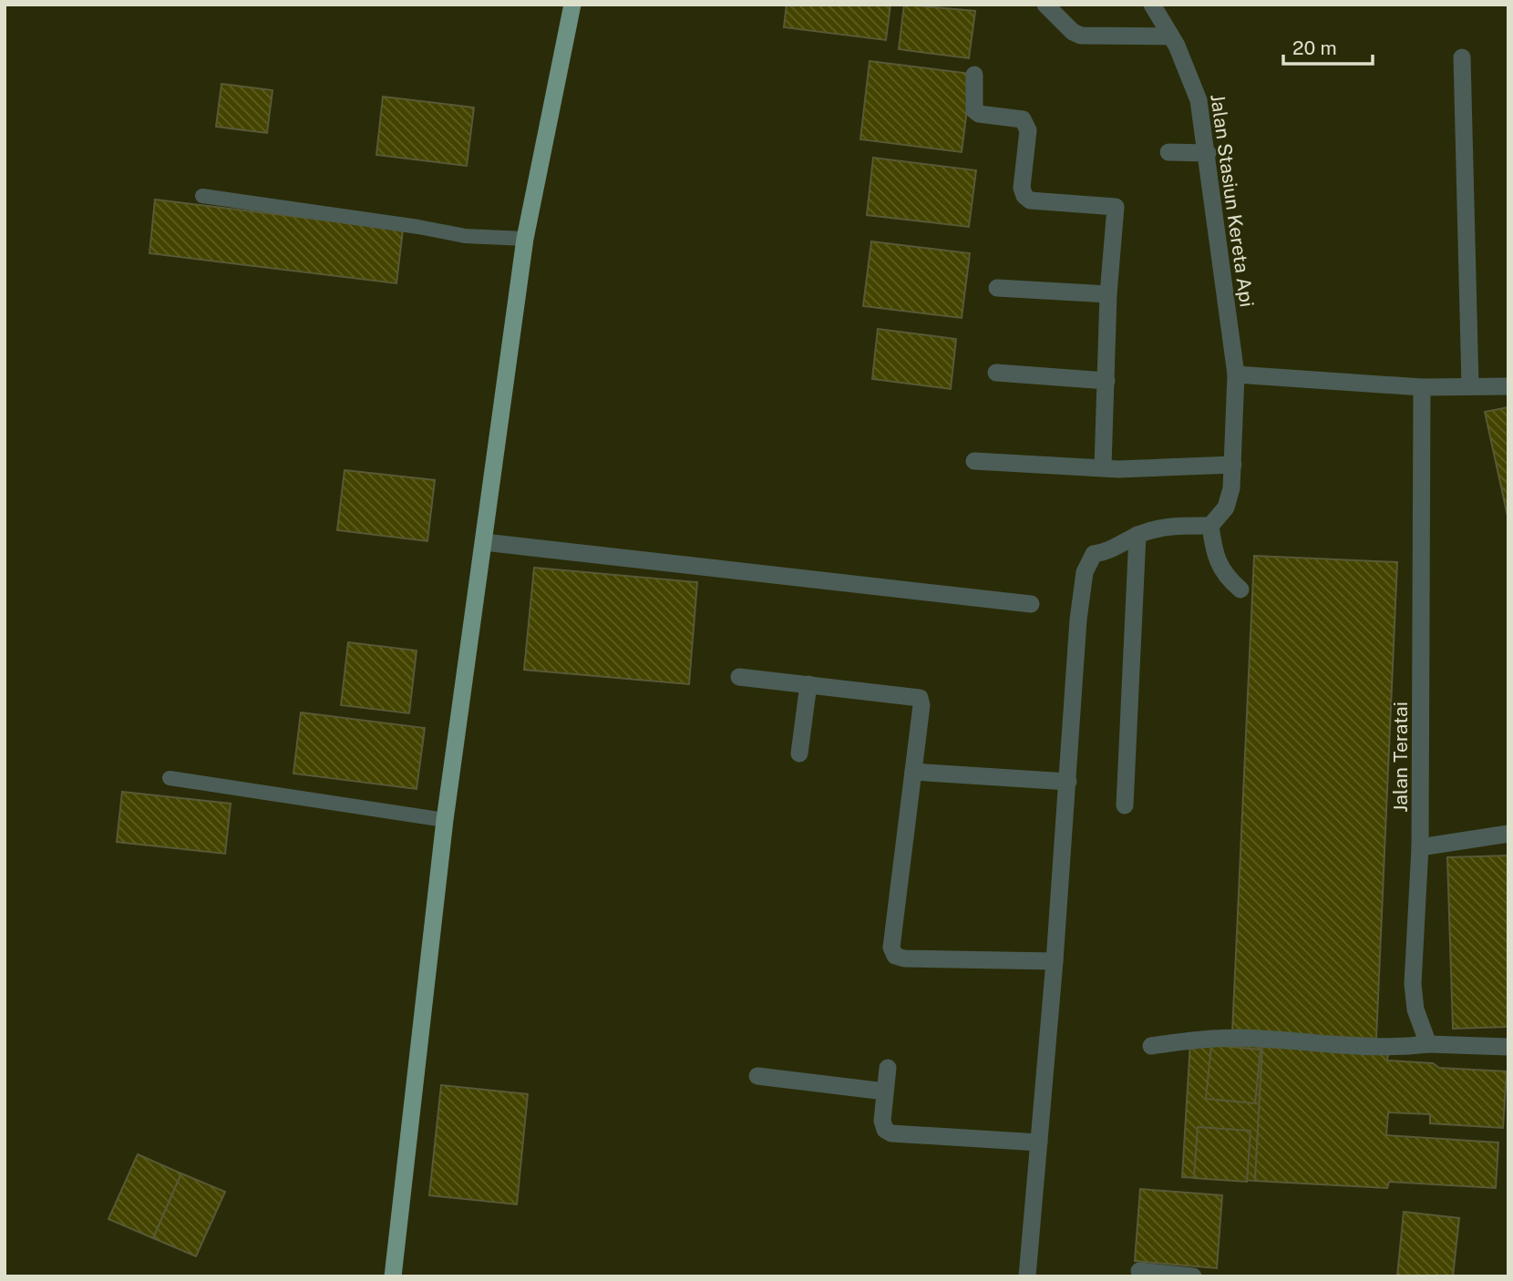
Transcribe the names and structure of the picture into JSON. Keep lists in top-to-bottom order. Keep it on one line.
{"streets":{"street":["Jalan Stasiun Kereta Api","Jalan Teratai"]},"scale_bar":"20 m"}
